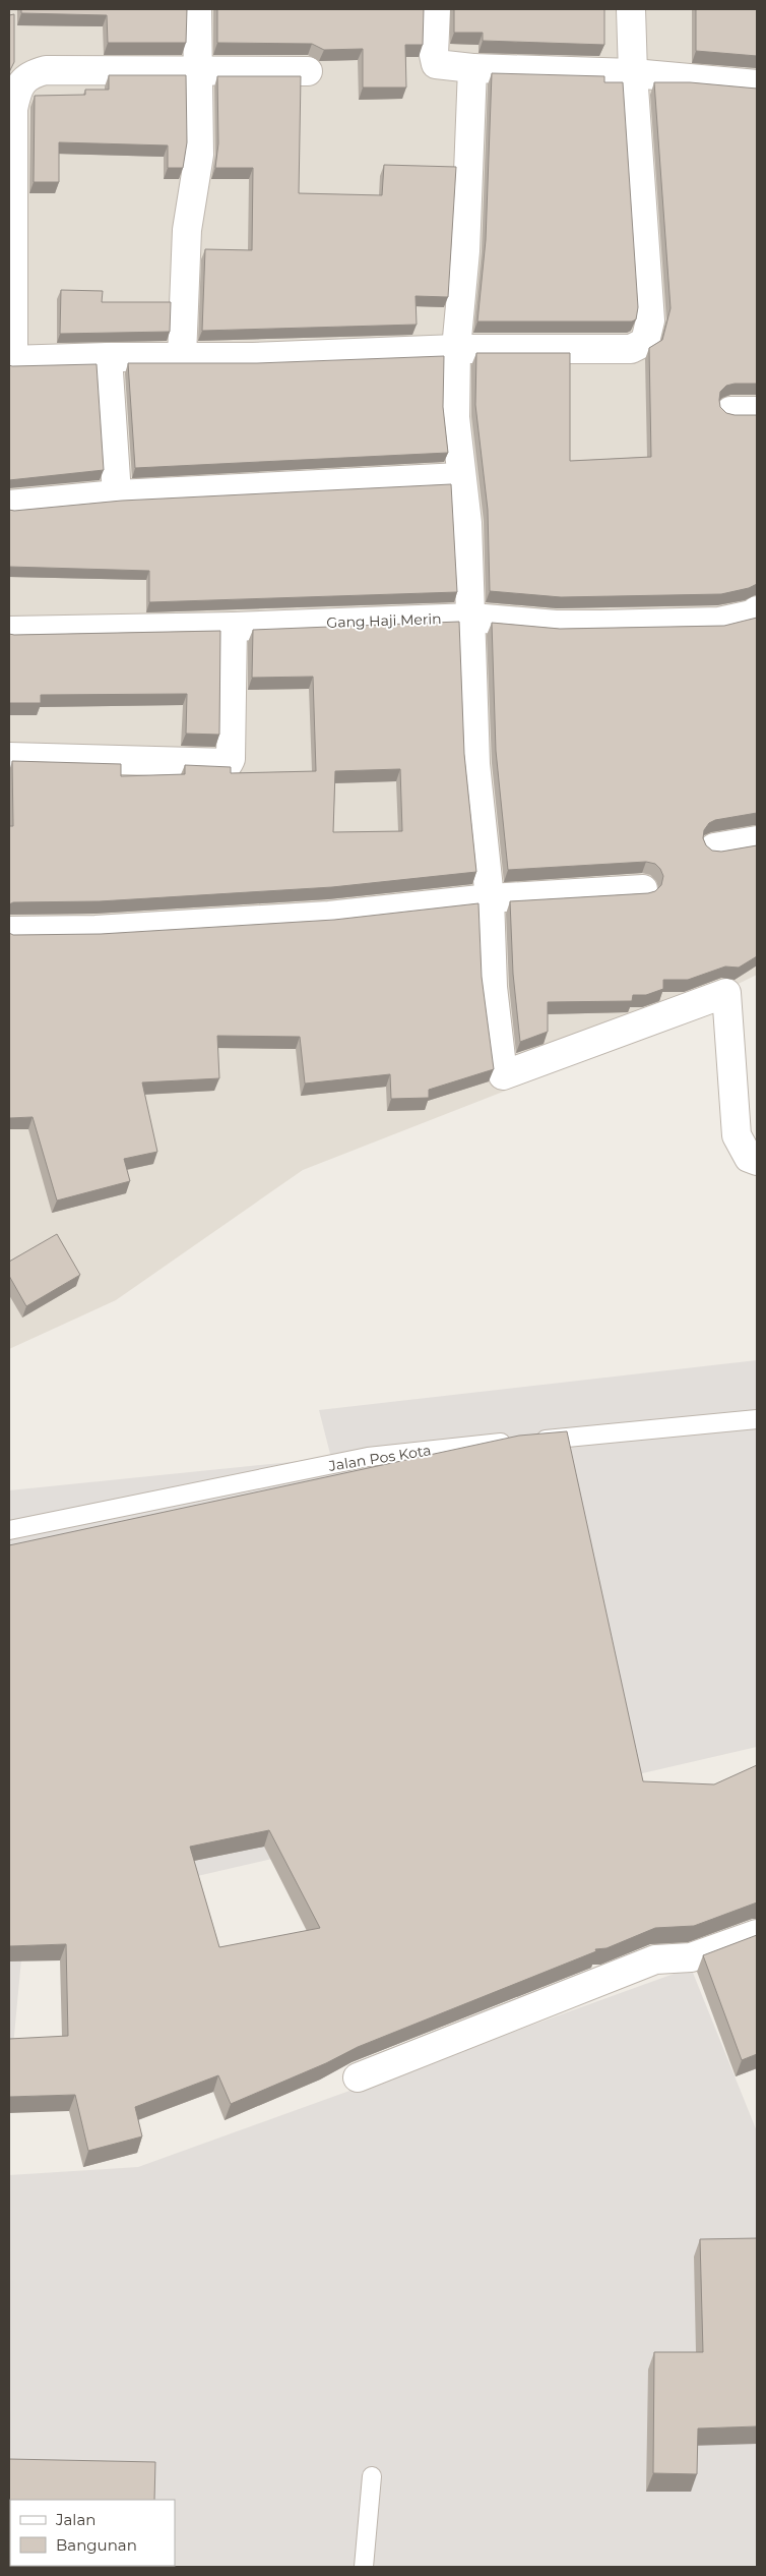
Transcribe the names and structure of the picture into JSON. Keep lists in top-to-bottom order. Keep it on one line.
{"streets":{"street":["Gang Haji Merin"],"lane":["Jalan Pos Kota"]},"legend":["Jalan","Bangunan"]}
